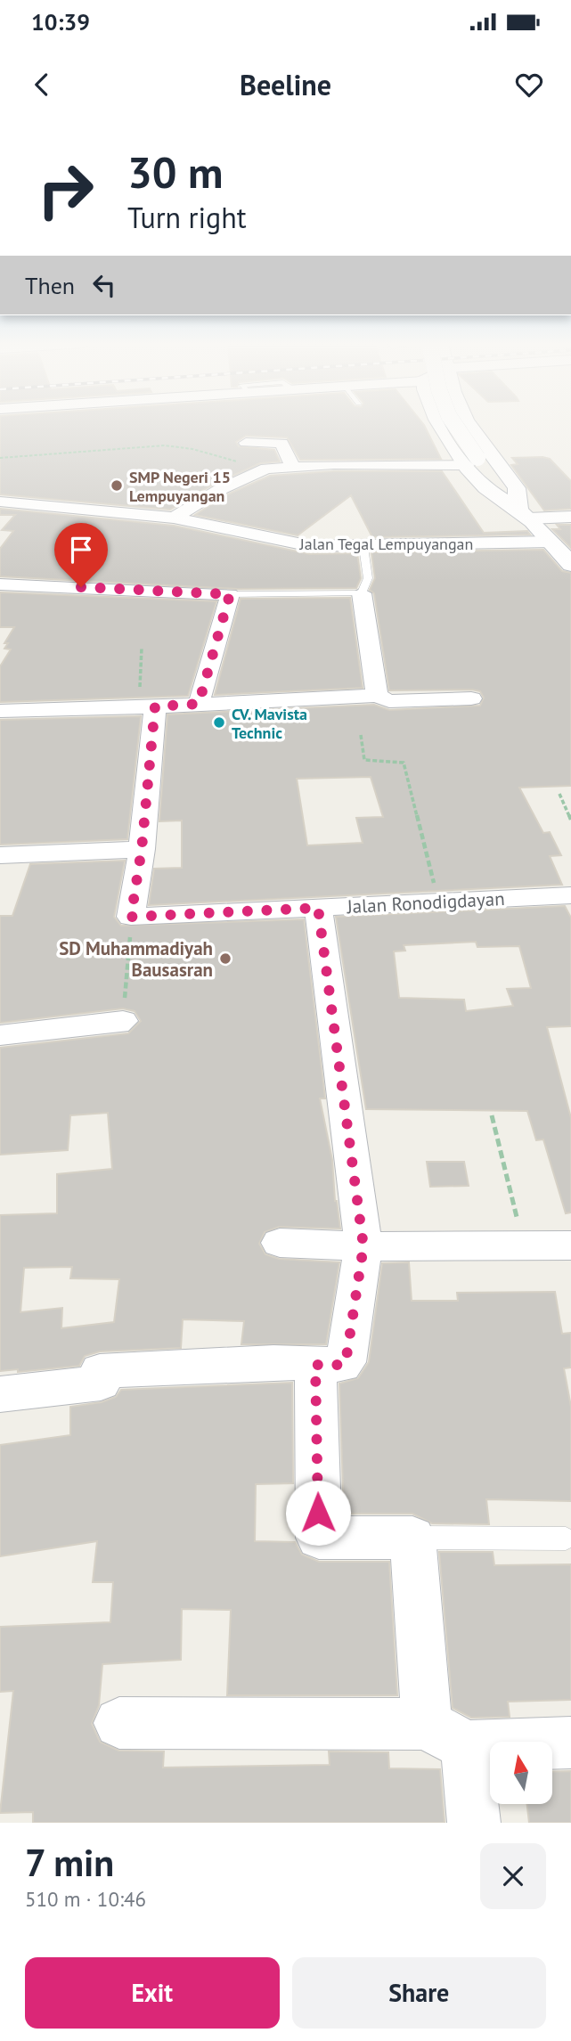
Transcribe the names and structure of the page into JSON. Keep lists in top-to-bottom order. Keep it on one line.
{"streets":{"street":["Jalan Tegal Lempuyangan","Jalan Ronodigdayan"]},"places":["SMP Negeri 15 Lempuyangan","CV. Mavista Technic","SD Muhammadiyah Bausasran"],"north":"top","page":{"status":"10:39","header":"Beeline","turn":["30 m","Turn right"],"then":"Then","heading":["7 min","510 m · 10:46"],"buttons":["Exit","Share"]}}
